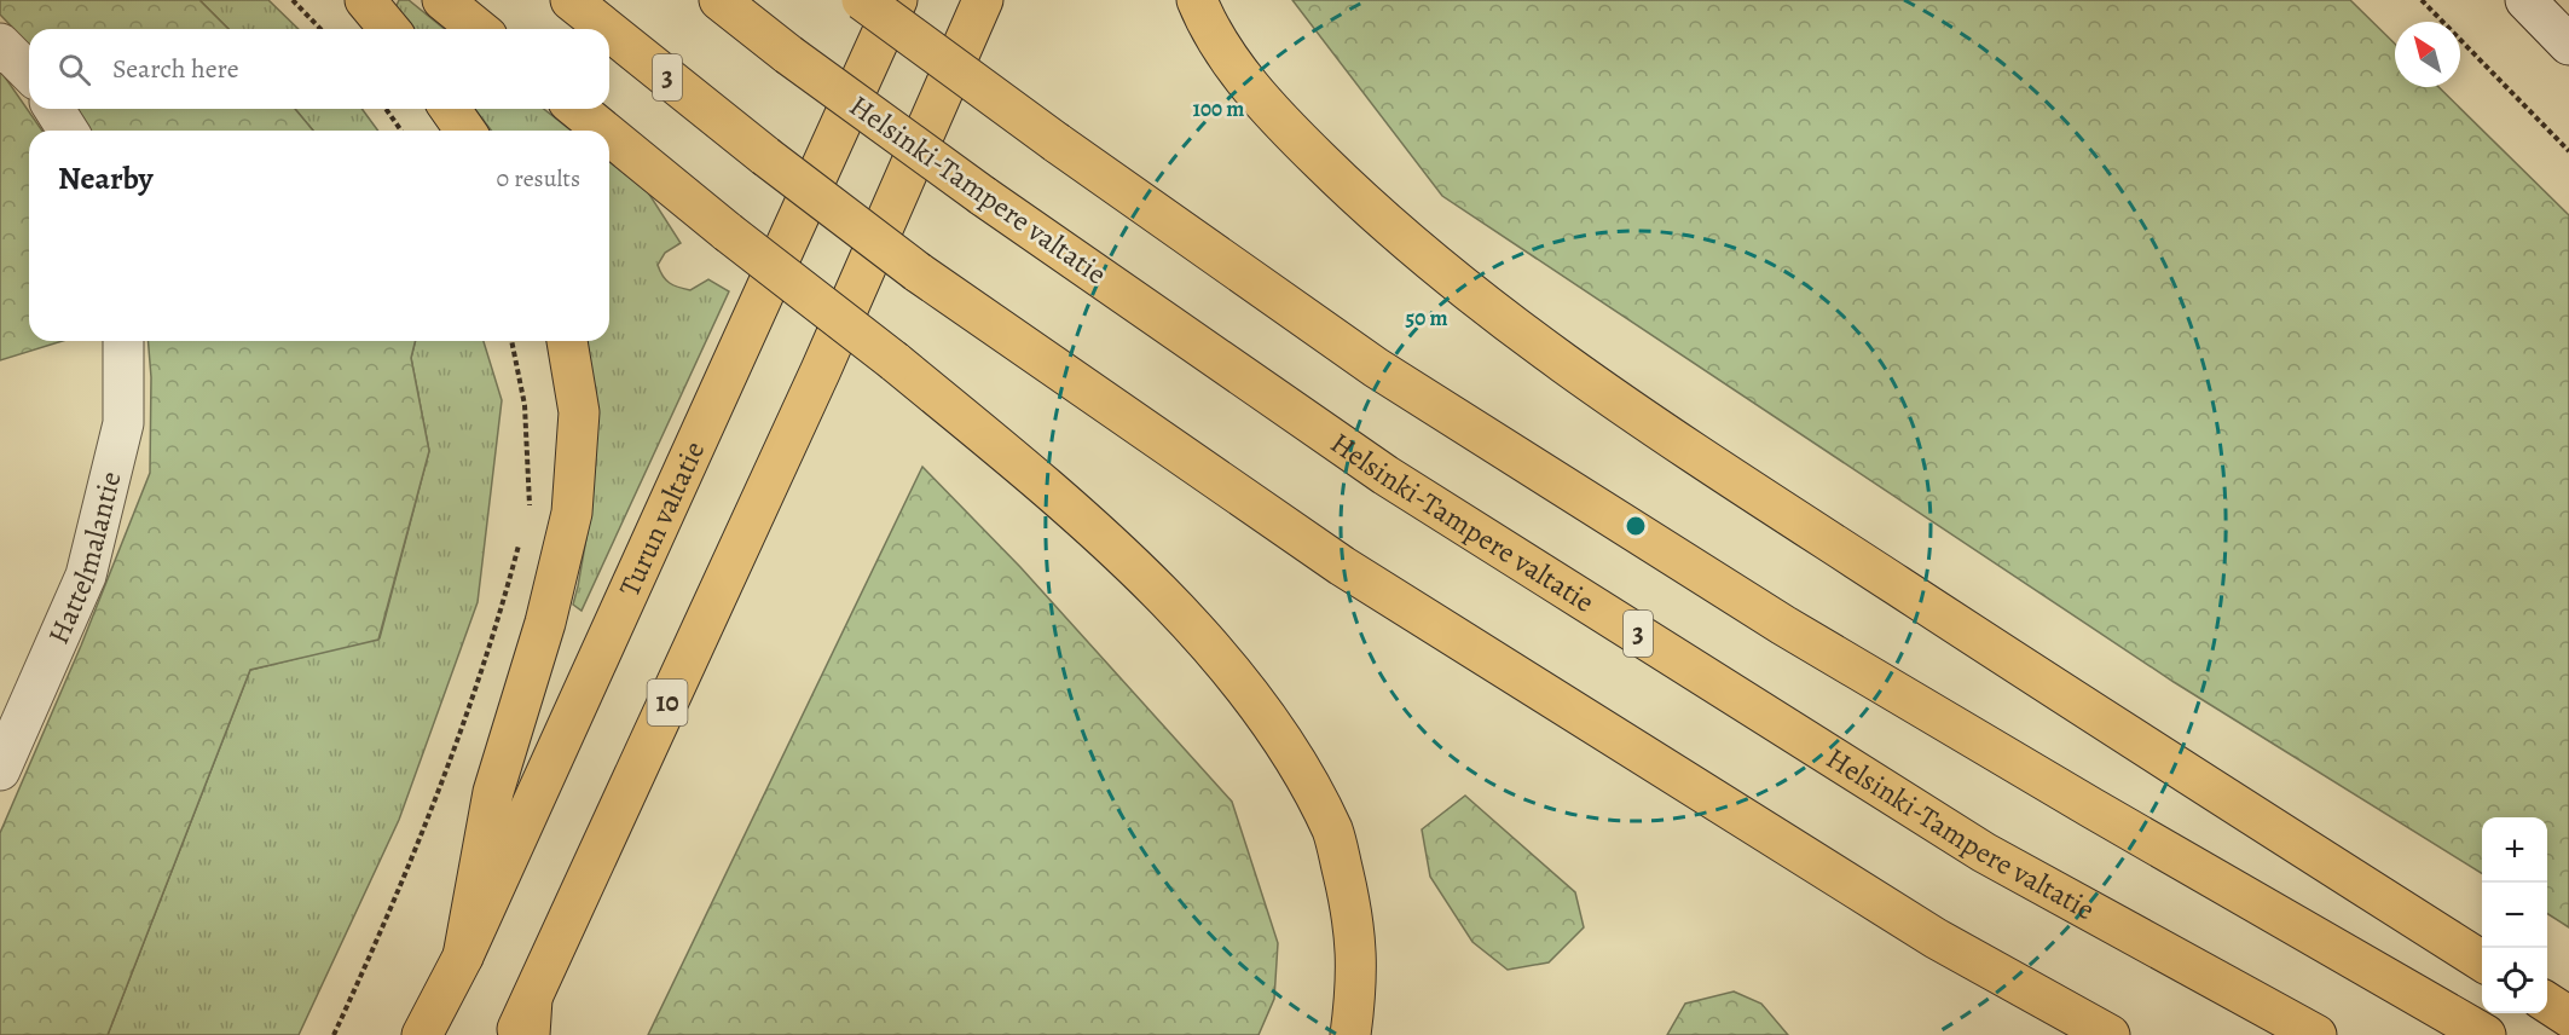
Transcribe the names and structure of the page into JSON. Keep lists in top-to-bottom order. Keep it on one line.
{"streets":{"highway":["3","Helsinki-Tampere valtatie","Turun valtatie","10"],"street":["Hattelmalantie"]},"north":"top left","page":{"search":"Search here","heading":["Nearby","0 results"],"map_buttons":["+","−"]},"rings":["100 m","50 m"]}
